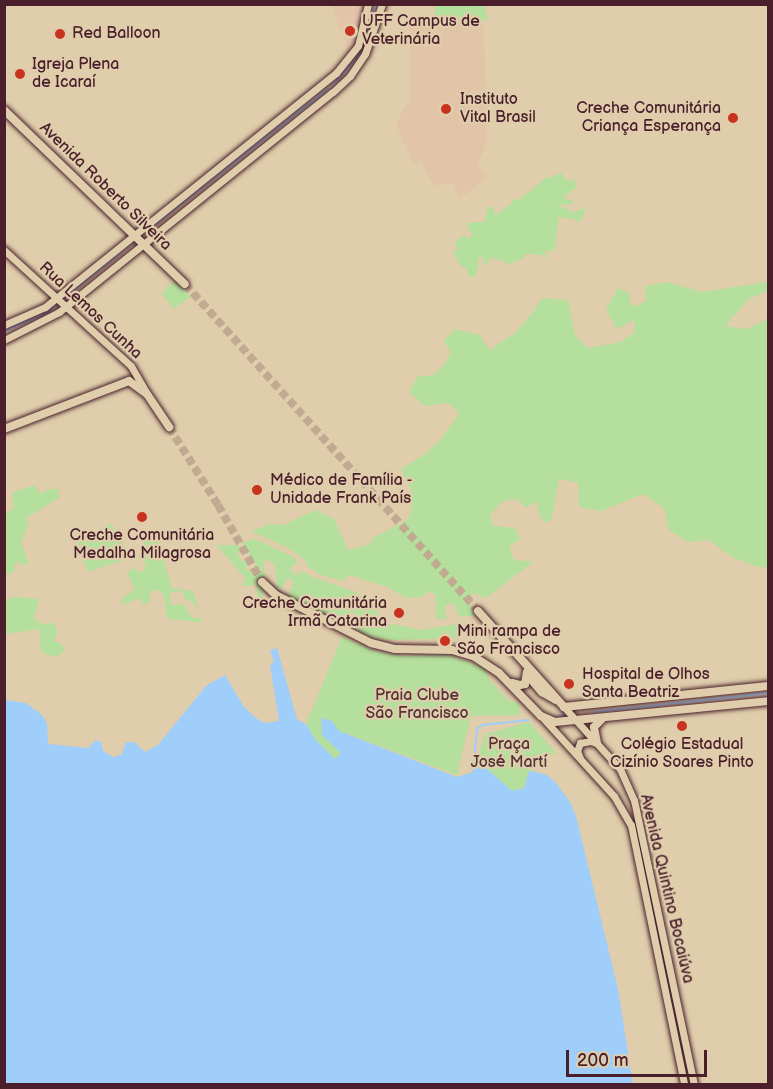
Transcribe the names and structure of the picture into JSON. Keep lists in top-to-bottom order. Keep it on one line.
{"streets":{"main road":["Avenida Roberto Silveira","Rua Lemos Cunha","Avenida Quintino Bocaiúva"]},"parks":["Praia Clube São Francisco","Praça José Martí"],"places":["UFF Campus de Veterinária","Red Balloon","Igreja Plena de Icaraí","Instituto Vital Brasil","Creche Comunitária Criança Esperança","Médico de Família - Unidade Frank País","Creche Comunitária Medalha Milagrosa","Creche Comunitária Irmã Catarina","Mini rampa de São Francisco","Hospital de Olhos Santa Beatriz","Colégio Estadual Cizínio Soares Pinto"],"scale_bar":"200 m"}
